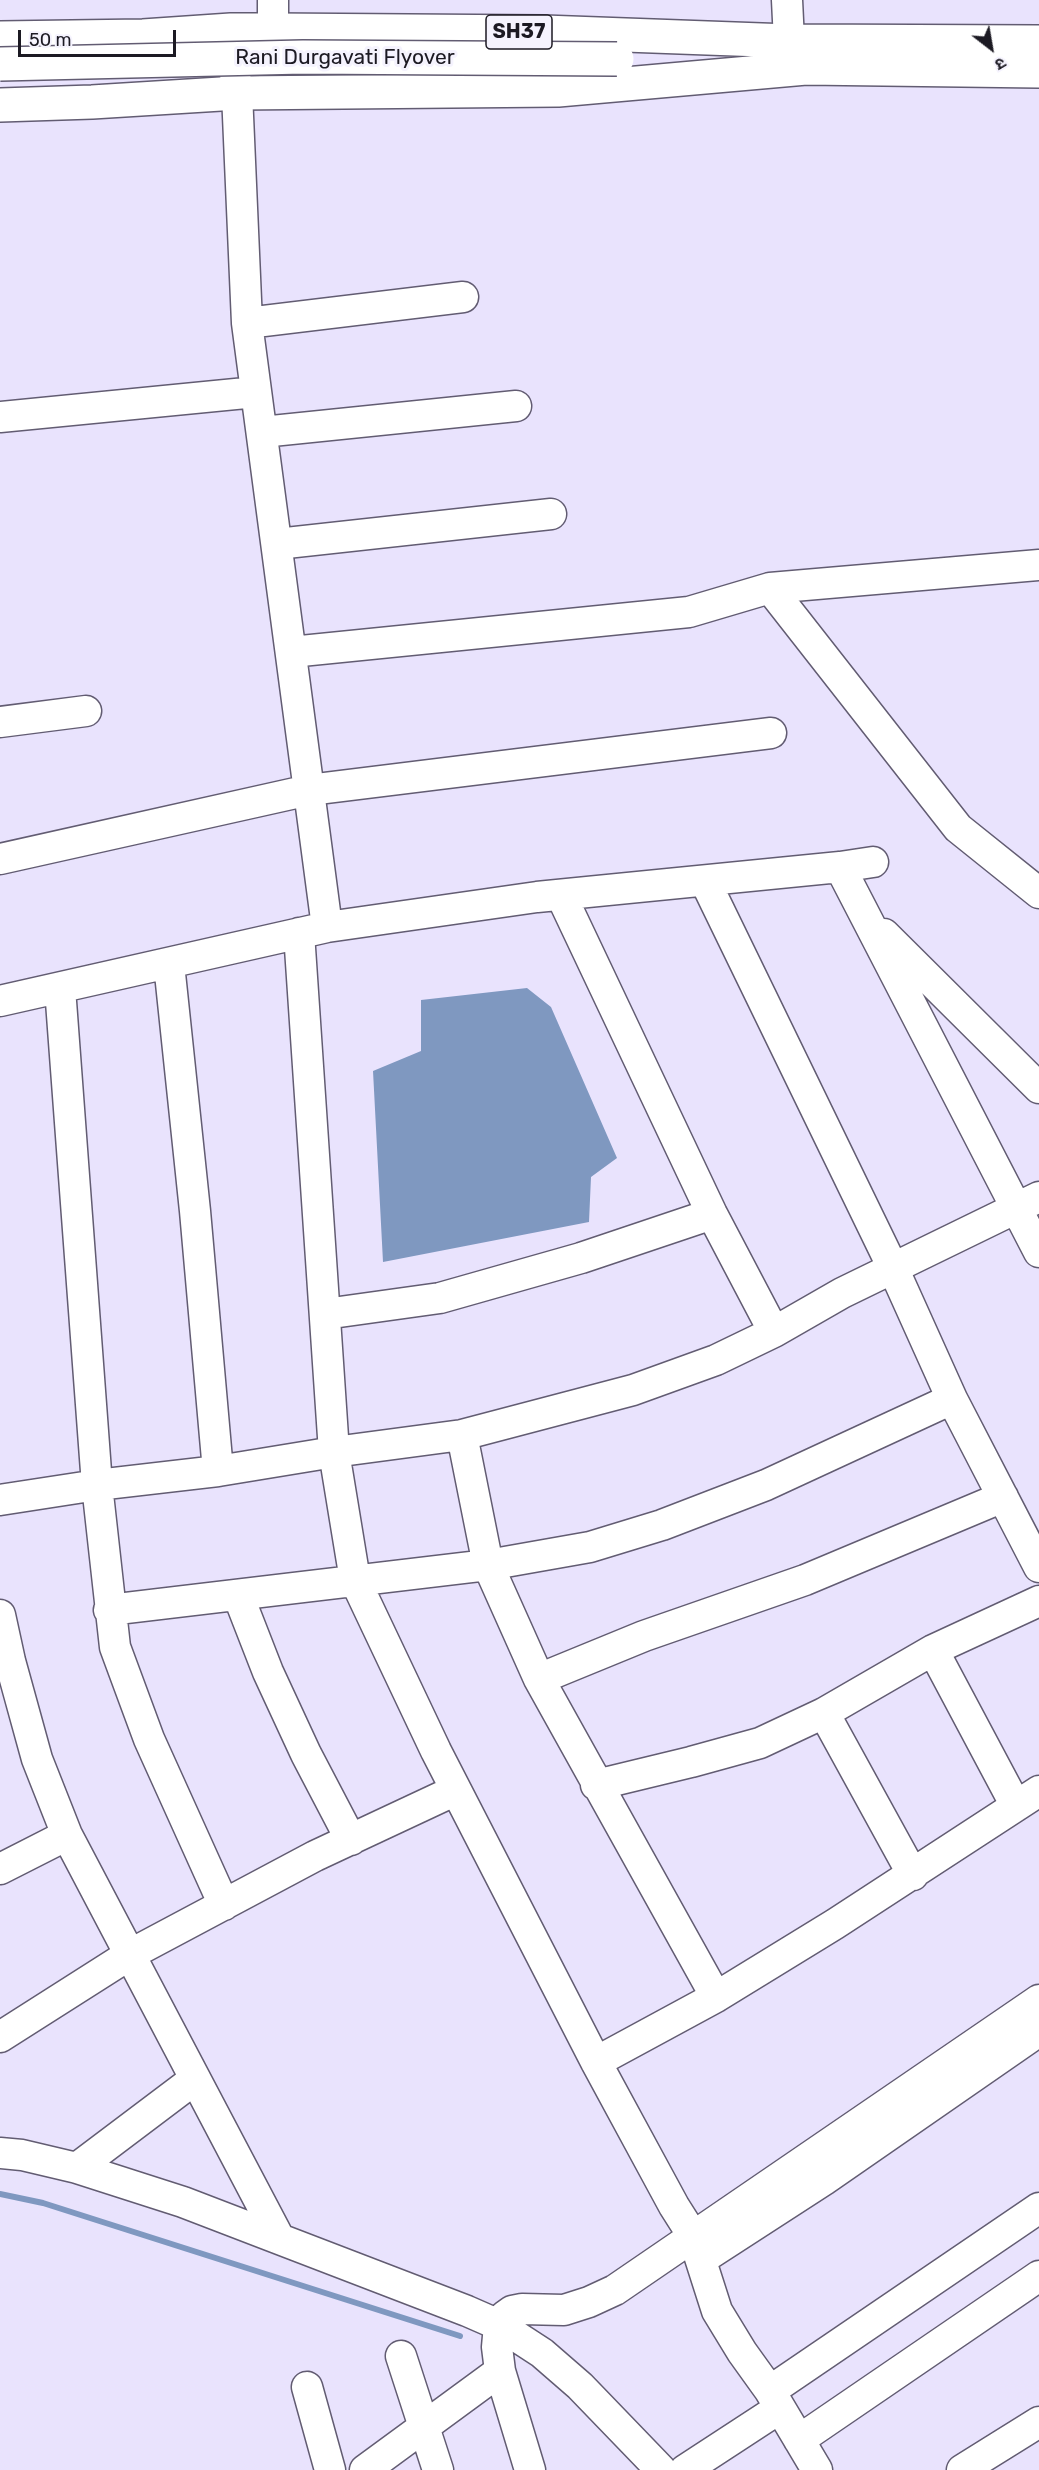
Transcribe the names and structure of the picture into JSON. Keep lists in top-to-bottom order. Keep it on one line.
{"streets":{"main road":["SH37","Rani Durgavati Flyover"]},"crossings":[["SH37","Rani Durgavati Flyover"]],"scale_bar":"50 m","north":"bottom right"}
